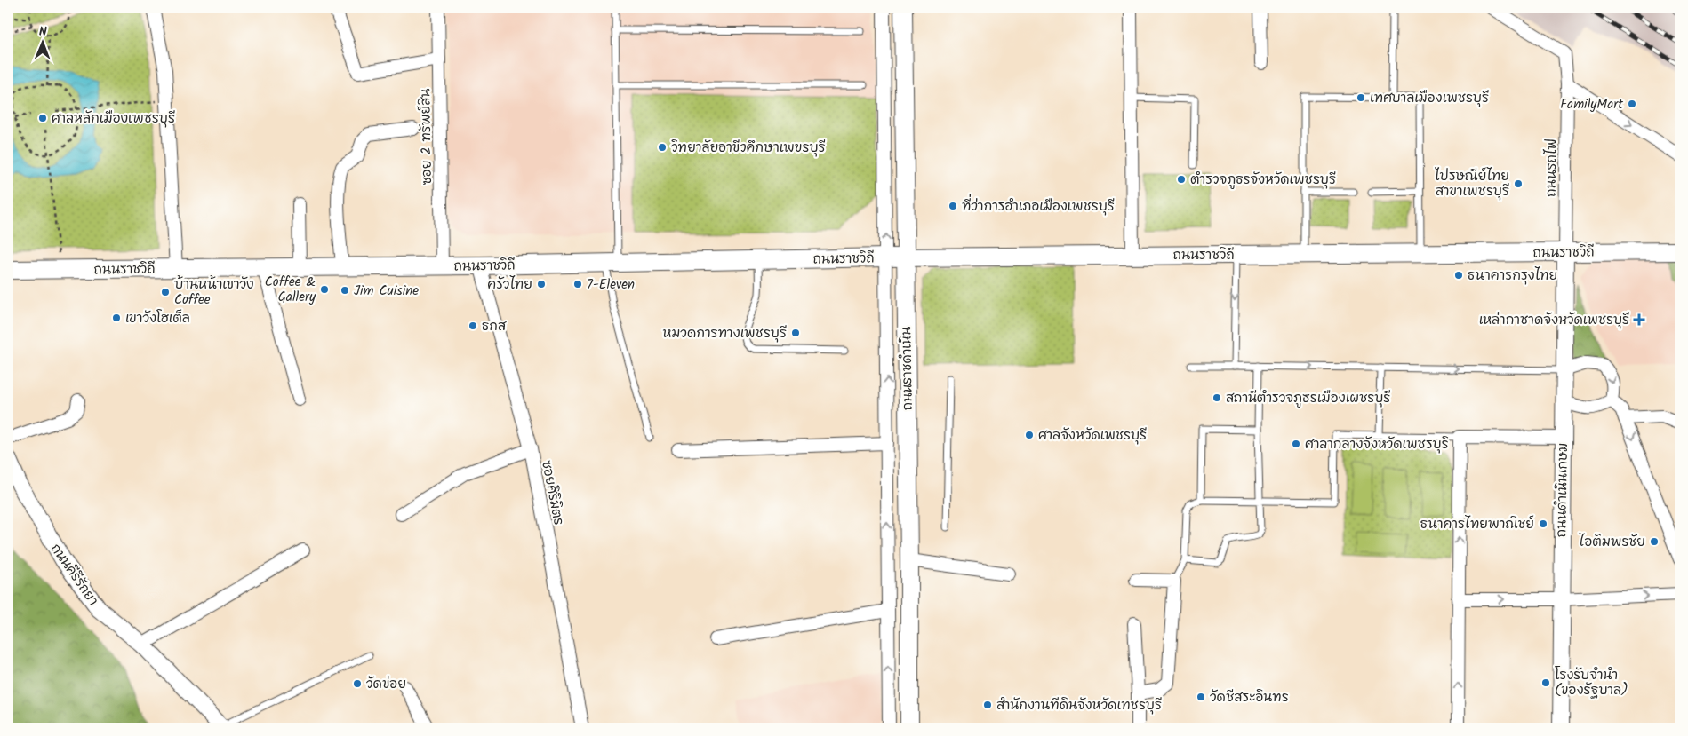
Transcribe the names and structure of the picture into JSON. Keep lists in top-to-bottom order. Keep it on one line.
{"streets":{"main road":["ถนนราชวิถี","ถนนราชดำเนิน"],"street":["ซอย 2 ทรัพย์สิน","ถนนรถไฟ","ถนนดำเนินเกษม","ซอยศิริมิตร","ถนนคีรีรัถยา"]},"crossings":[["ซอย 2 ทรัพย์สิน","ถนนราชวิถี"],["ถนนรถไฟ","ถนนราชวิถี"],["ถนนรถไฟ","ถนนดำเนินเกษม"],["ถนนราชวิถี","ถนนราชดำเนิน"],["ถนนราชวิถี","ถนนดำเนินเกษม"],["ถนนราชวิถี","ซอยศิริมิตร"]],"places":{"other":["เทศบาลเมืองเพชรบุรี","FamilyMart","ศาลหลักเมืองเพชรบุรี","วิทยาลัยอาขีวคึกษาเพขรบุรี","ตำรวจภูธรจังหวัดเพชรบุรี","ไปรษณีย์ไทย สาขาเพชรบุรี","ที่ว่าการอำเภอเมืองเพชรบุรี","ธนาคารกรุงไทย","ครัวไทย","7-Eleven","Coffee & Gallery","Jim Cuisine","บ้านหน้าเขาวัง Coffee","เขาวังโฮเต็ล","ธกส","หมวดการทางเพชรบุรี","สถานีตำรวจภูธรเมืองเผชรบุรี","ศาลจังหวัดเพชรบุรี","ศาลากลางจังหวัดเพชรบุริ","ธนาคารไทยพาณิชย์","ไอติมพรชัย","โรงรับจำนำ (ของรัฐบาล)","วัดข่อย","วัดชีสระอินทร","สำนักงานทีดินจังหวัดเทชรบุรี"],"health":["เหล่ากาชาดจังหวัดเพชรบุรี"]},"north":"top"}
